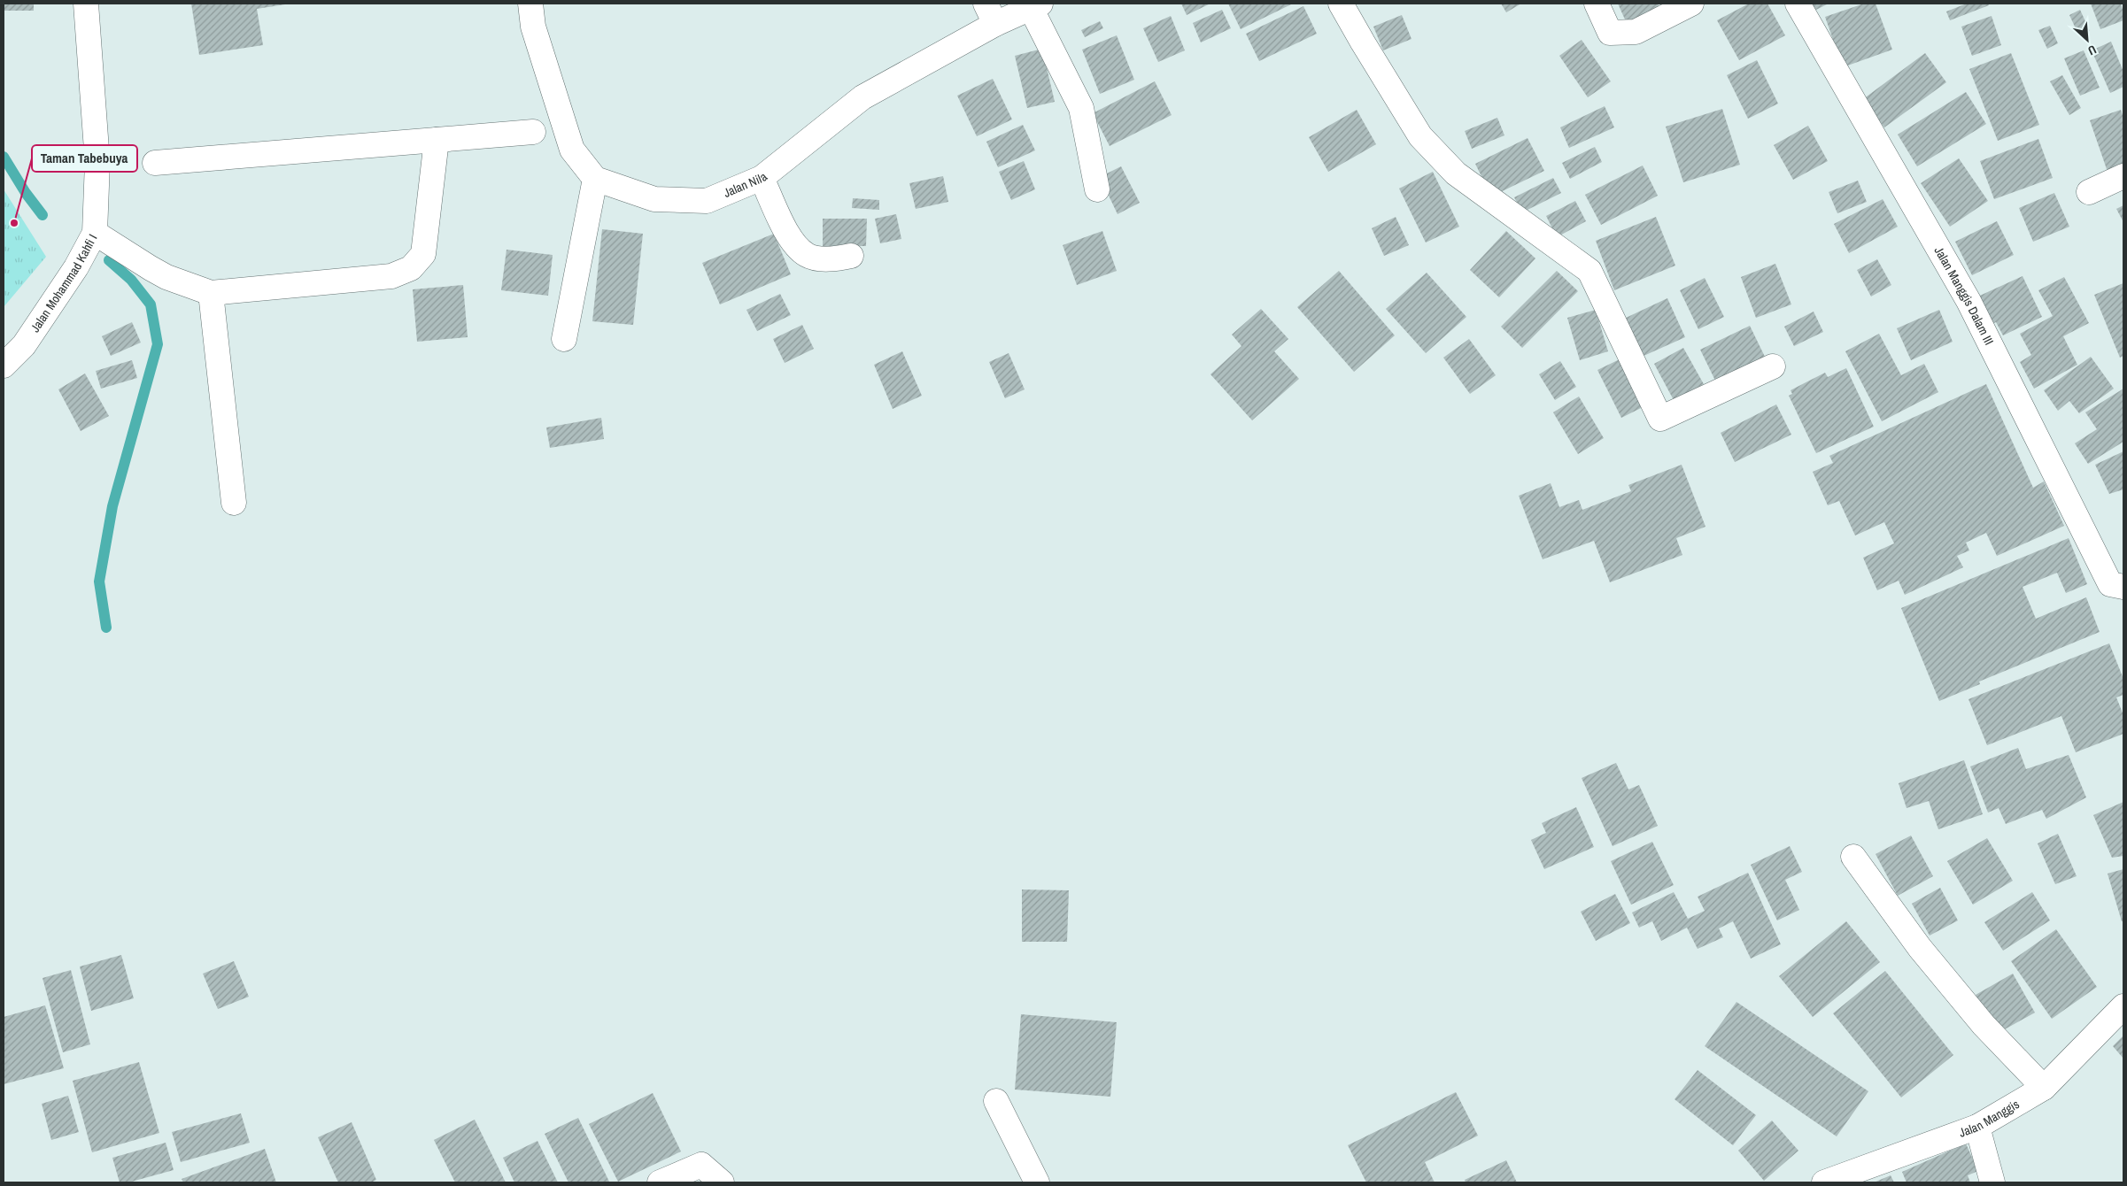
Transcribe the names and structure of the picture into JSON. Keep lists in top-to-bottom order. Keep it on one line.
{"streets":{"street":["Jalan Nila","Jalan Mohammad Kahfi I","Jalan Manggis Dalam III","Jalan Manggis"]},"places":["Taman Tabebuya"],"north":"bottom right"}
